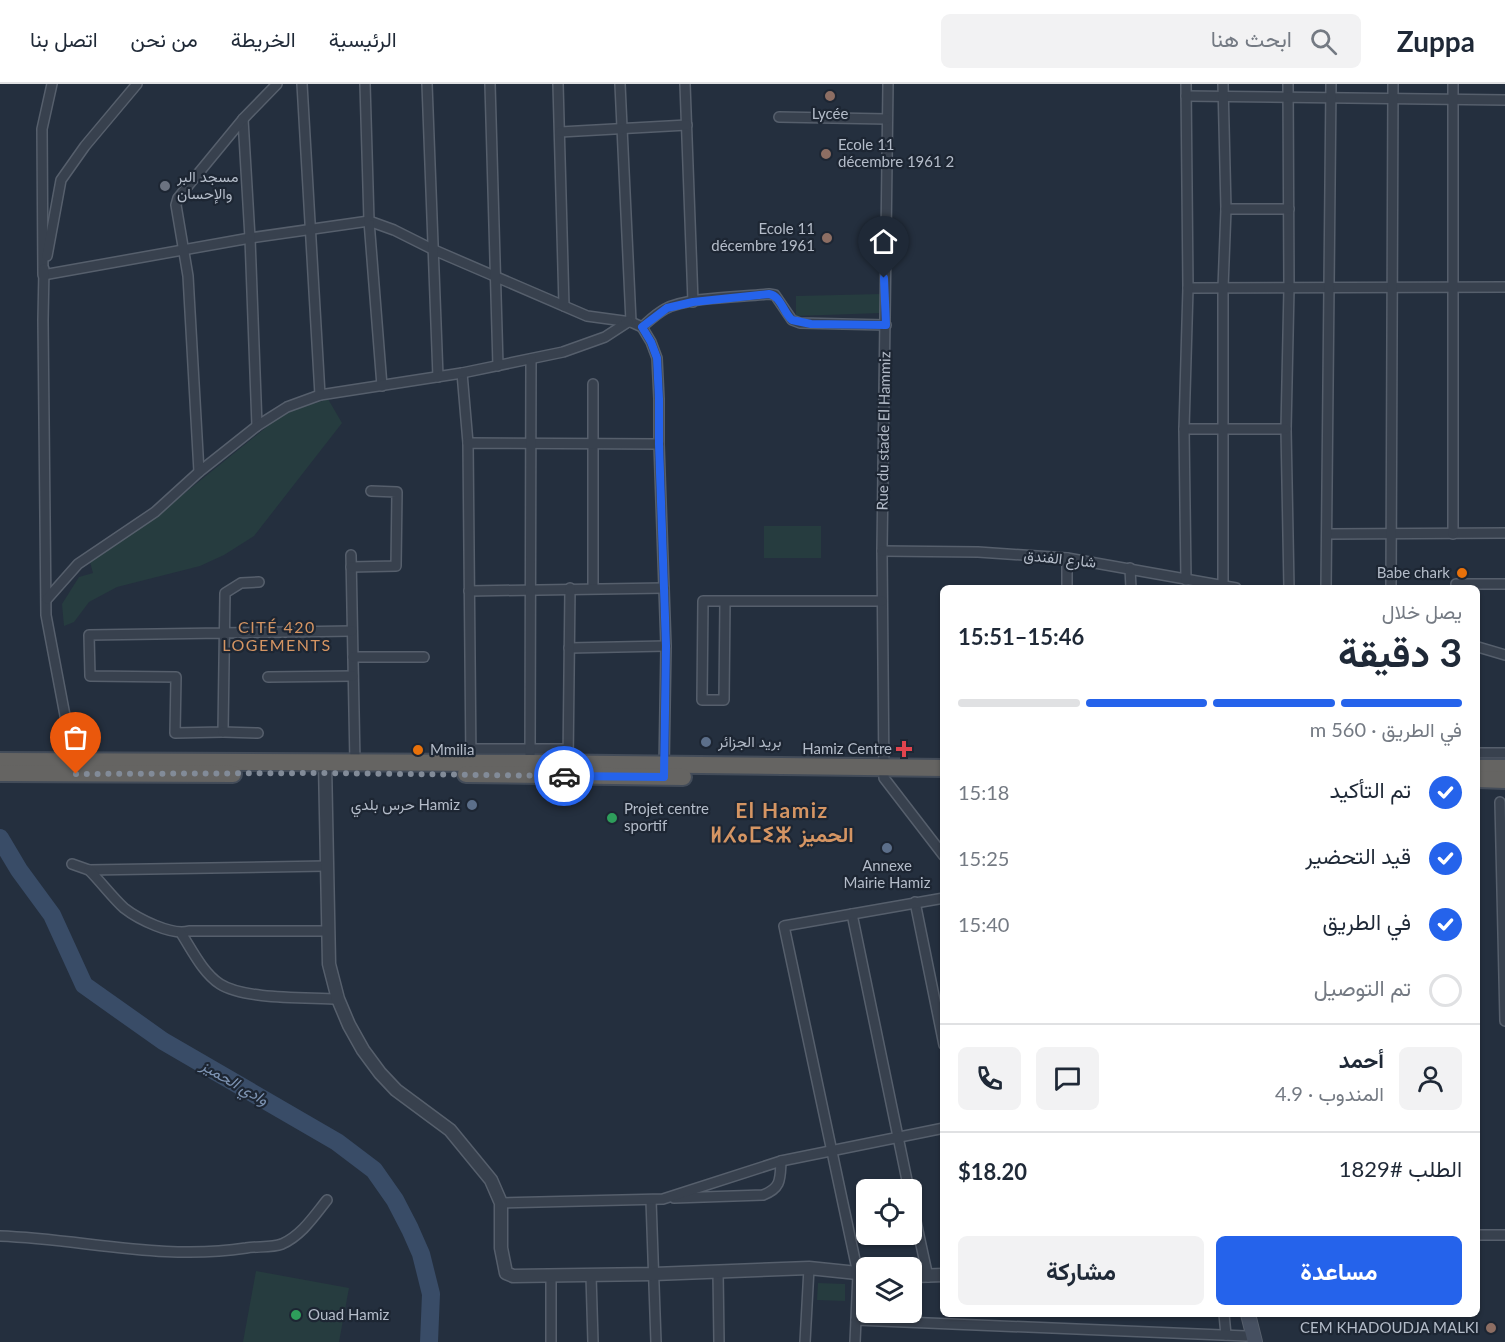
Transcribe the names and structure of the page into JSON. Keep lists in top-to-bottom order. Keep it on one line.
{"streets":{"street":["Rue du stade El Hammiz","شارع الفندق"]},"crossings":[["Rue du stade El Hammiz","شارع الفندق"]],"districts":["CITÉ 420 LOGEMENTS","El Hamiz ⵍⵃⴰⵎⵉⵣ الحميز"],"water":["وادي الحميز"],"places":{"other":["Lycée","Ecole 11 décembre 1961 2","مسجد البر والإحسان","Ecole 11 décembre 1961","Babe chark","بريد الجزائر","Mmilia","حرس بلدي Hamiz","Projet centre sportif","Annexe Mairie Hamiz","Ouad Hamiz","CEM KHADOUDJA MALKI"],"health":["Hamiz Centre"]},"page":{"header":"Zuppa","search":"ابحث هنا","nav":["الرئيسية","الخريطة","من نحن","اتصل بنا"],"heading":["3 دقيقة","يصل خلال","15:46–15:51"],"panel":["أحمد","المندوب · 4.9","الطلب #1829","$18.20"],"bar":"في الطريق · 560 m","list":[["تم التأكيد","15:18"],["قيد التحضير","15:25"],["في الطريق","15:40"],"تم التوصيل"],"buttons":["مساعدة","مشاركة"]}}
